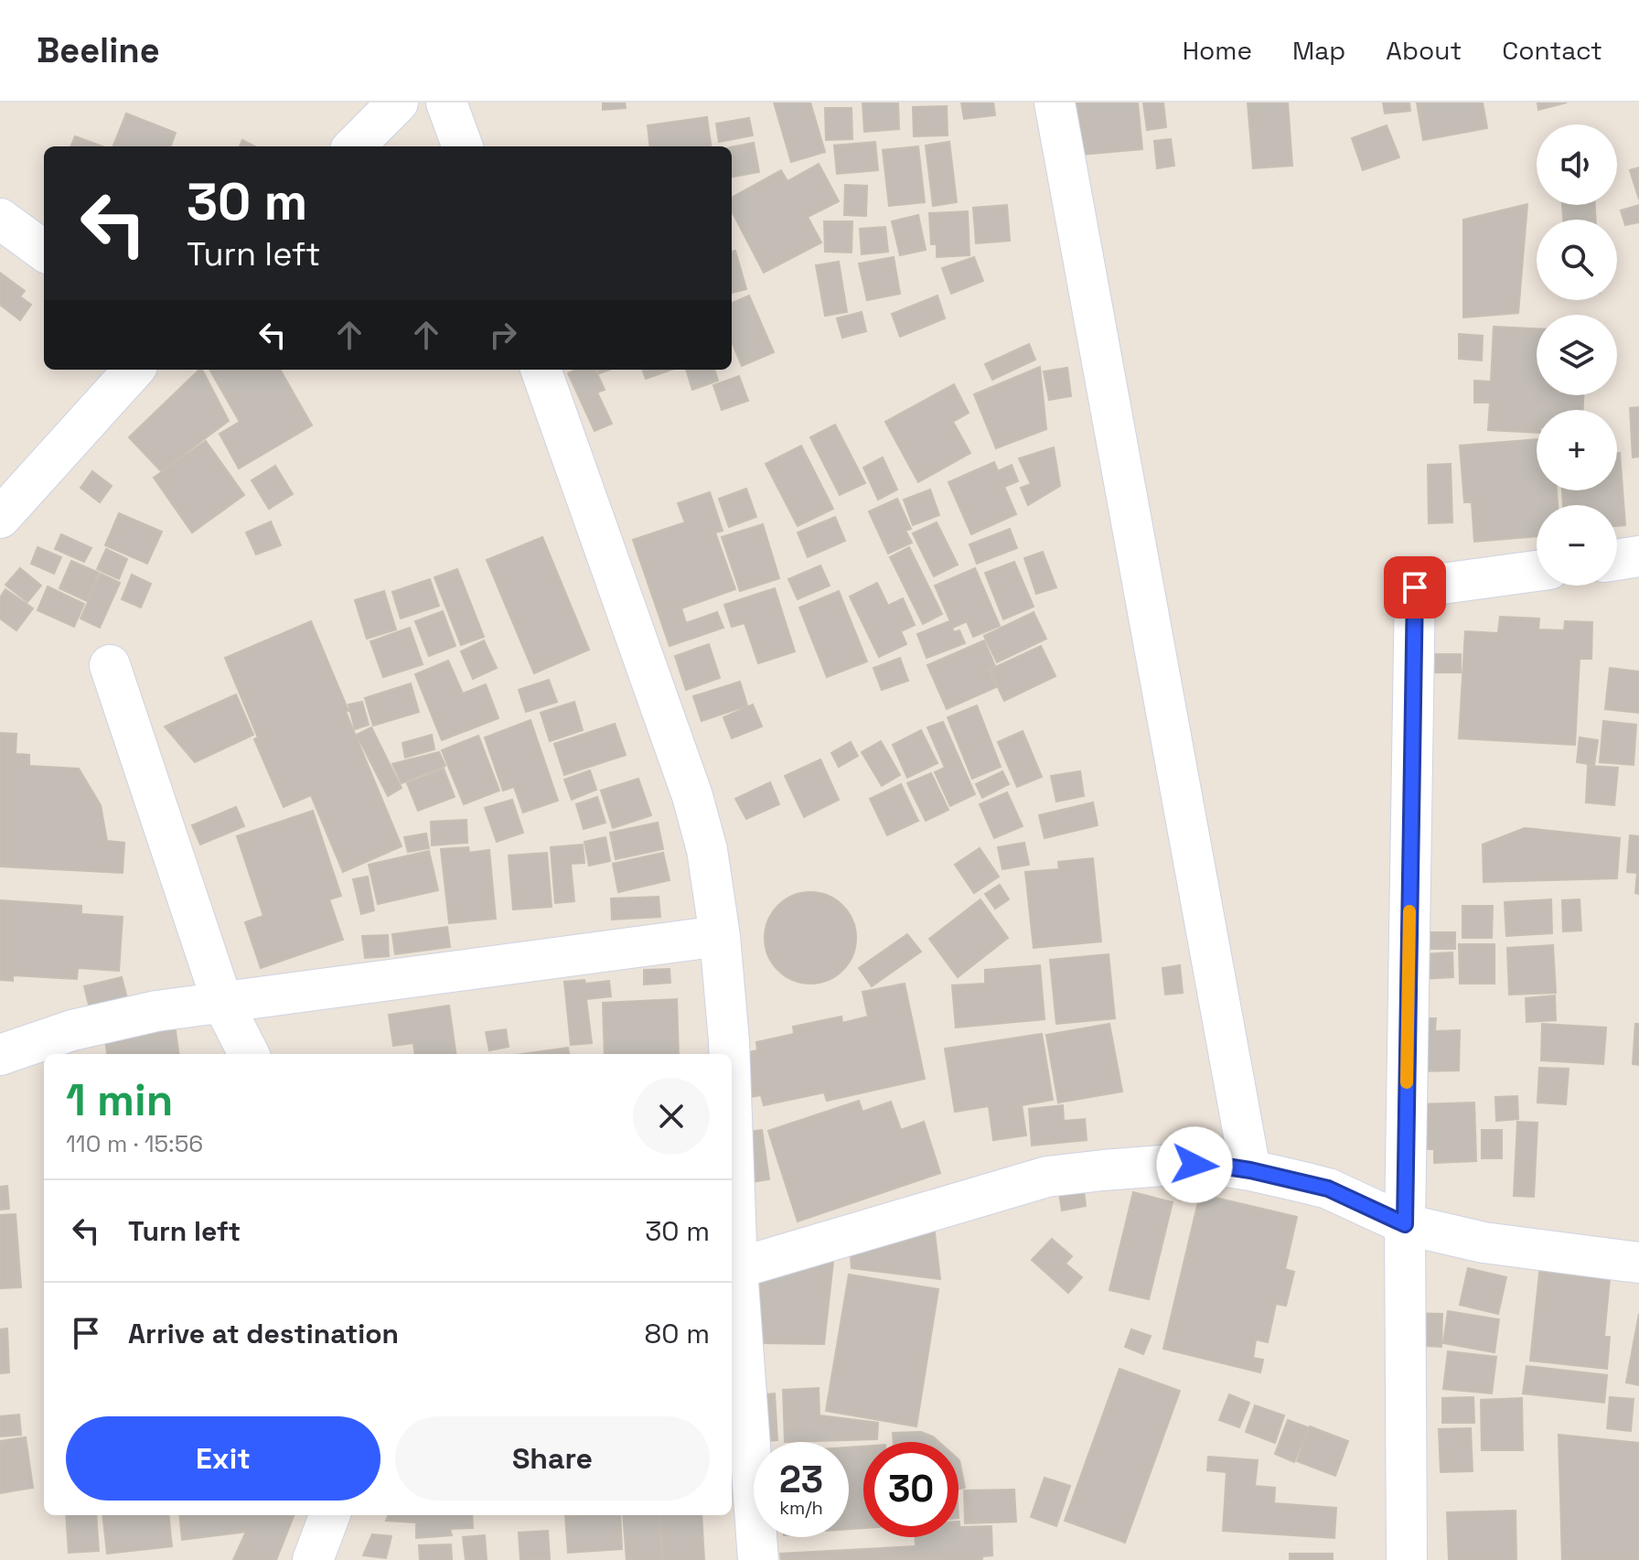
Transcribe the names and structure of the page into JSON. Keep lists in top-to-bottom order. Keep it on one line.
{"page":{"header":"Beeline","nav":["Home","Map","About","Contact"],"map_buttons":["+","−"],"turn":["30 m","Turn left"],"heading":["1 min","110 m · 15:56"],"list":[{"name":"Turn left","value":"30 m"},{"name":"Arrive at destination","value":"80 m"}],"buttons":["Exit","Share"],"speed":"23 km/h","limit":"30"}}
